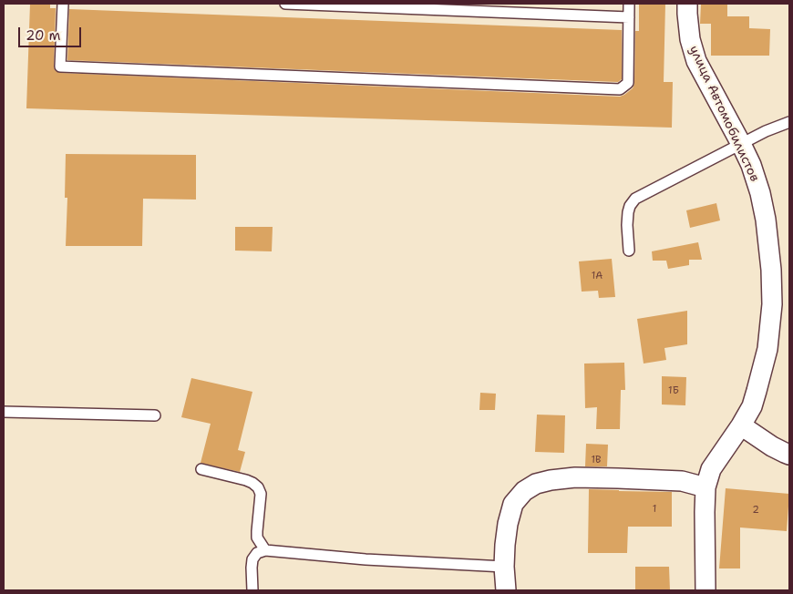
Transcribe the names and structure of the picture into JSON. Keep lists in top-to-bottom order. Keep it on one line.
{"streets":{"street":["улица Автомобилистов"]},"house_numbers":["1А","1Б","1В","1","2"],"scale_bar":"20 m"}
